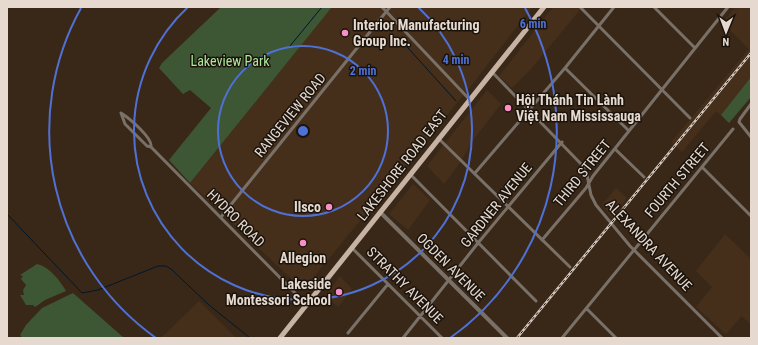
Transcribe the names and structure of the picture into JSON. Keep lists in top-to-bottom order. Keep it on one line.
{"streets":{"main road":["LAKESHORE ROAD EAST"],"street":["RANGEVIEW ROAD","THIRD STREET","FOURTH STREET","GARDNER AVENUE","HYDRO ROAD","ALEXANDRA AVENUE","OGDEN AVENUE","STRATHY AVENUE"]},"crossings":[["RANGEVIEW ROAD","HYDRO ROAD"],["LAKESHORE ROAD EAST","HYDRO ROAD"],["LAKESHORE ROAD EAST","ALEXANDRA AVENUE"],["LAKESHORE ROAD EAST","OGDEN AVENUE"],["LAKESHORE ROAD EAST","STRATHY AVENUE"],["THIRD STREET","ALEXANDRA AVENUE"],["FOURTH STREET","ALEXANDRA AVENUE"],["GARDNER AVENUE","ALEXANDRA AVENUE"],["GARDNER AVENUE","OGDEN AVENUE"],["GARDNER AVENUE","STRATHY AVENUE"]],"parks":["Lakeview Park"],"places":["Interior Manufacturing Group Inc.","Hội Thánh Tin Lành Việt Nam Mississauga","Ilsco","Allegion","Lakeside Montessori School"],"north":"bottom","rings":["6 min","4 min","2 min"]}
